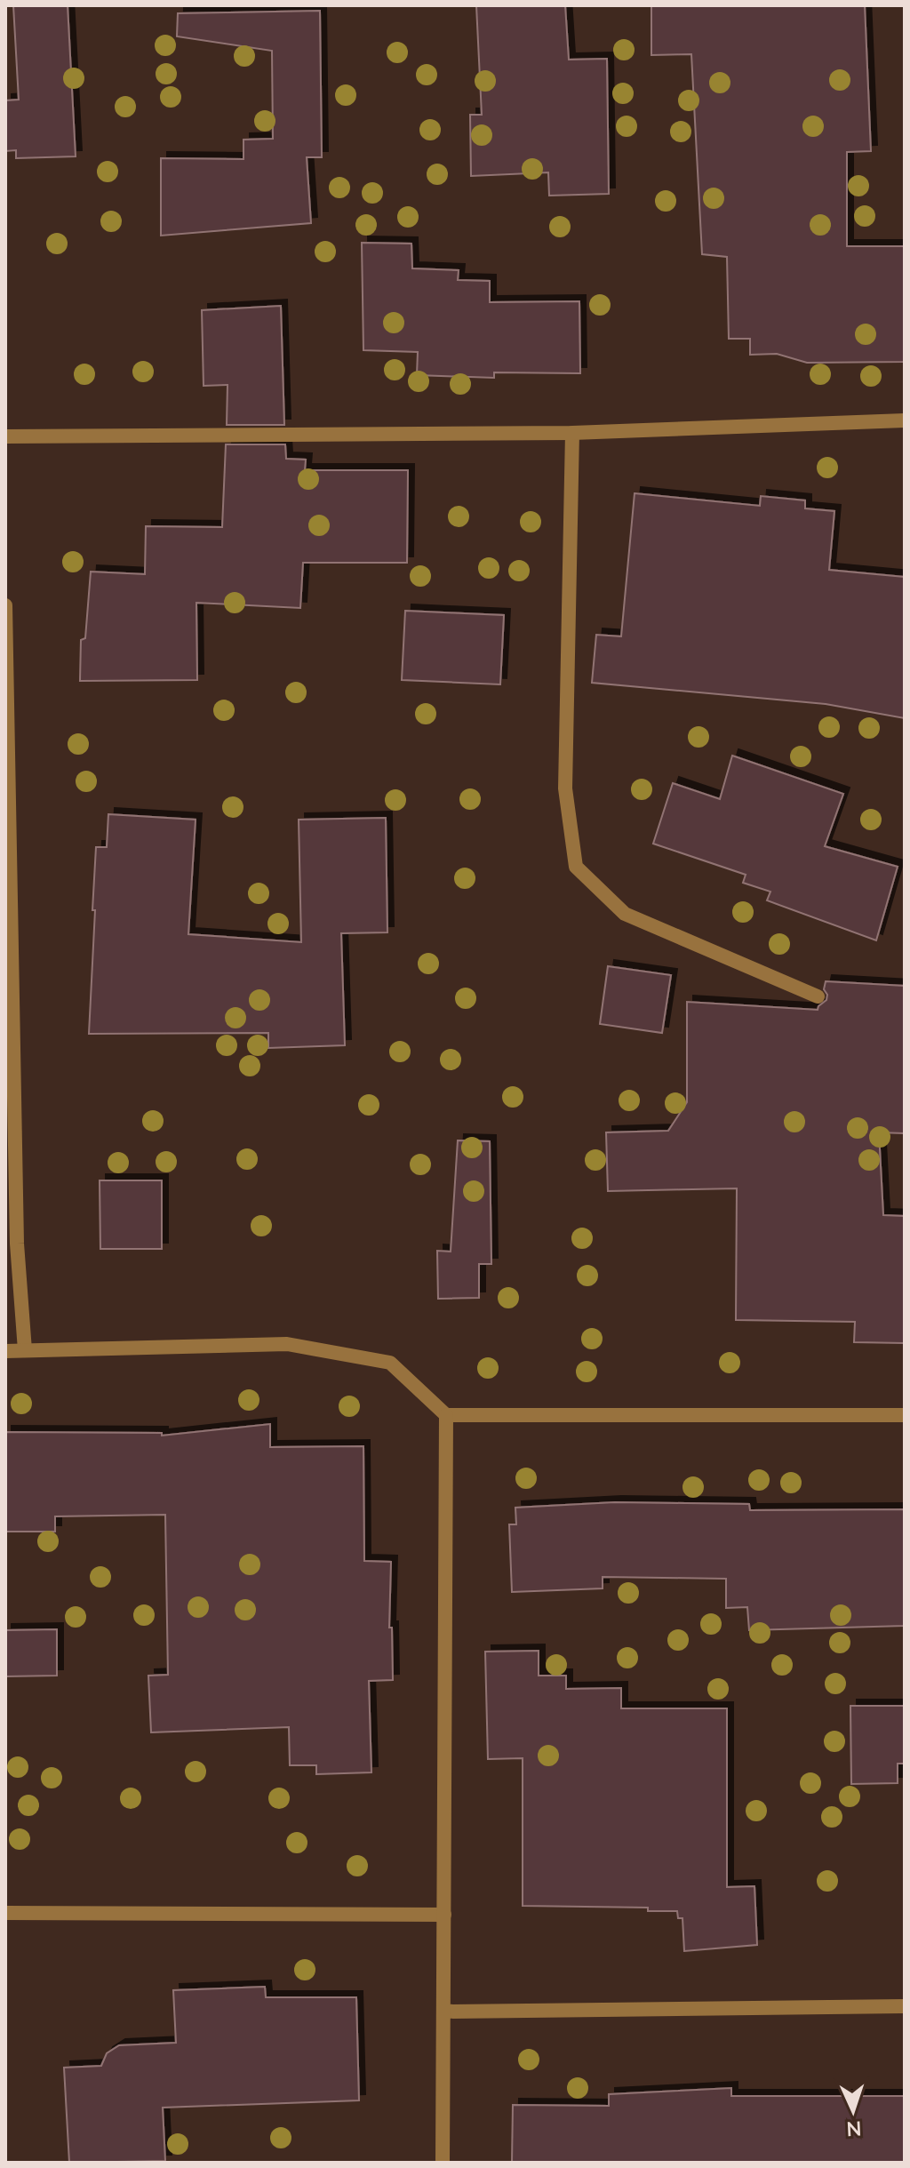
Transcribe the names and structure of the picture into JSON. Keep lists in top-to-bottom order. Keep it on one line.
{"north":"bottom"}
